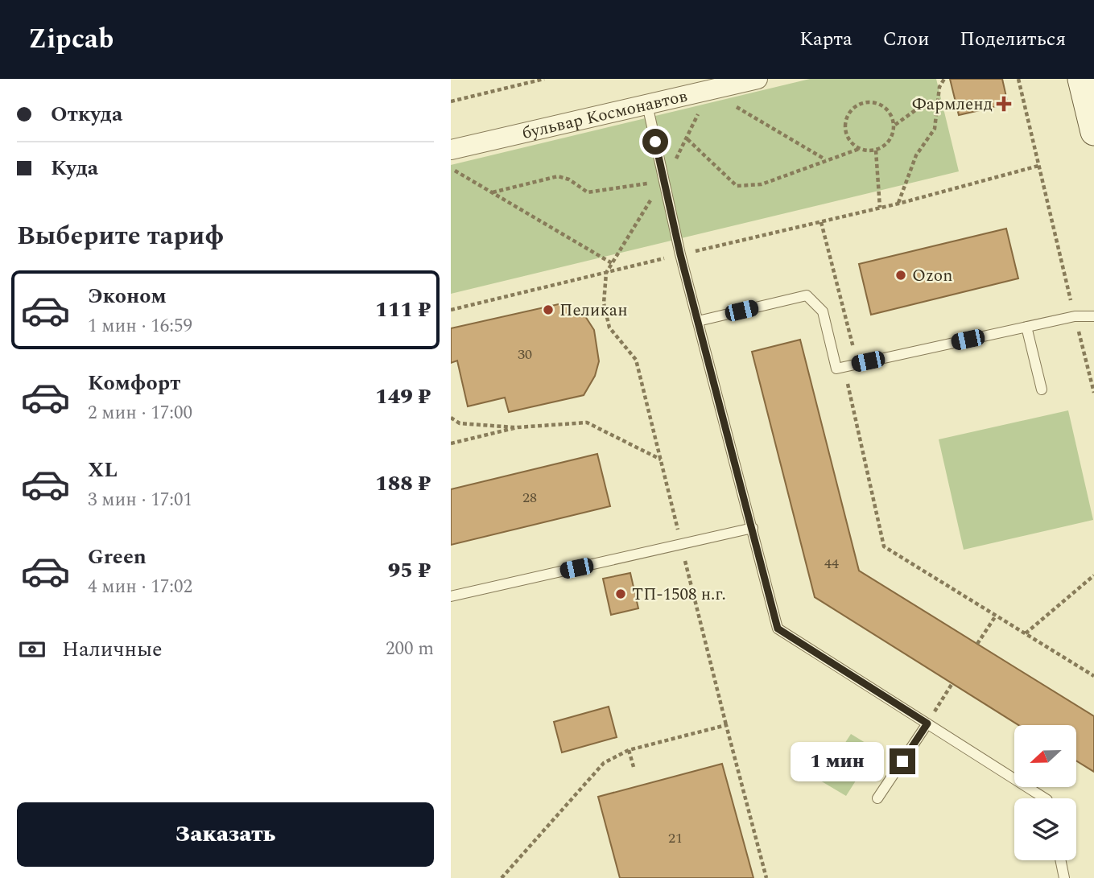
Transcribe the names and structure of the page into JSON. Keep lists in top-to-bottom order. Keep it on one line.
{"streets":{"street":["бульвар Космонавтов"]},"places":{"health":["Фармленд"],"other":["Ozon","Пеликан","ТП-1508 н.г."]},"house_numbers":["30","28","44","21"],"north":"left","page":{"header":"Zipcab","nav":["Карта","Слои","Поделиться"],"banner":["Откуда","Куда"],"heading":"Выберите тариф","list":[{"name":"Эконом","note":"1 мин · 16:59","value":"111 ₽"},{"name":"Комфорт","note":"2 мин · 17:00","value":"149 ₽"},{"name":"XL","note":"3 мин · 17:01","value":"188 ₽"},{"name":"Green","note":"4 мин · 17:02","value":"95 ₽"}],"pay":["Наличные","200 m"],"bubble":"1 мин","buttons":"Заказать"}}
